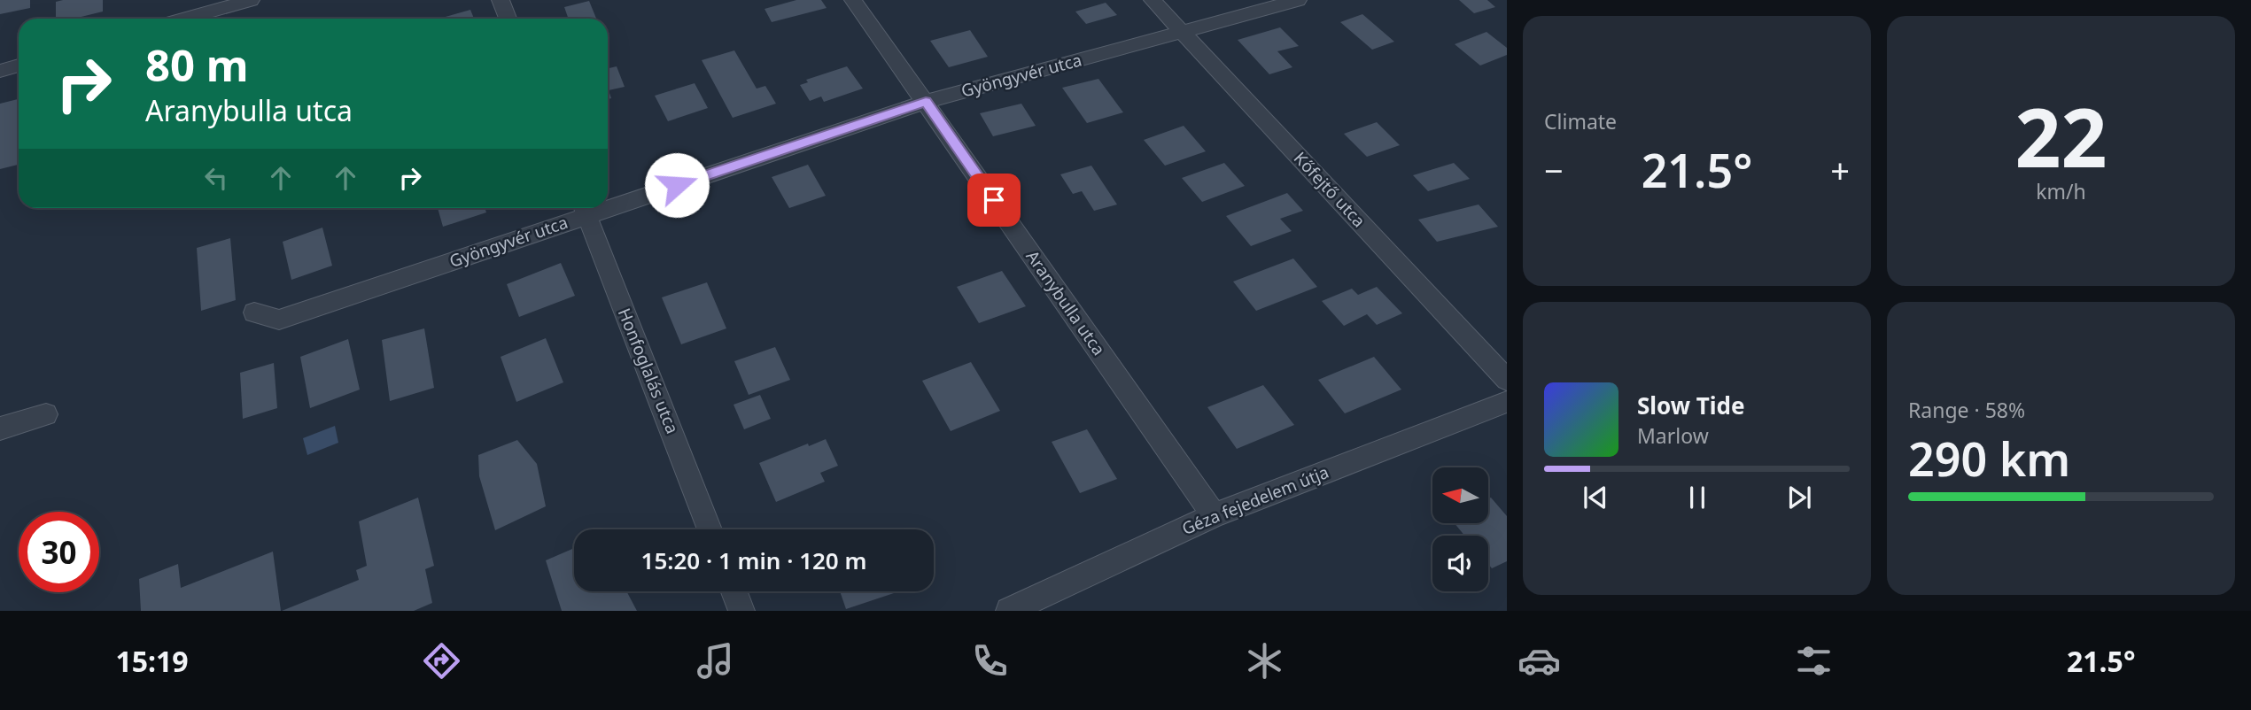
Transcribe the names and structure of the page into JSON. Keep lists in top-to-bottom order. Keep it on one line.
{"streets":{"street":["Gyöngyvér utca","Kőfejtő utca","Aranybulla utca","Honfoglalás utca","Géza fejedelem útja"]},"crossings":[["Gyöngyvér utca","Kőfejtő utca"],["Gyöngyvér utca","Aranybulla utca"],["Gyöngyvér utca","Honfoglalás utca"],["Aranybulla utca","Géza fejedelem útja"]],"north":"left","page":{"tile":["Climate",["22","km/h"],["Range · 58%","290 km"]],"turn":["80 m","Aranybulla utca"],"heat":["−","21.5°","+"],"song":["Slow Tide","Marlow"],"limit":"30","trip":"15:20 · 1 min · 120 m","tabs":["15:19","21.5°"]}}
